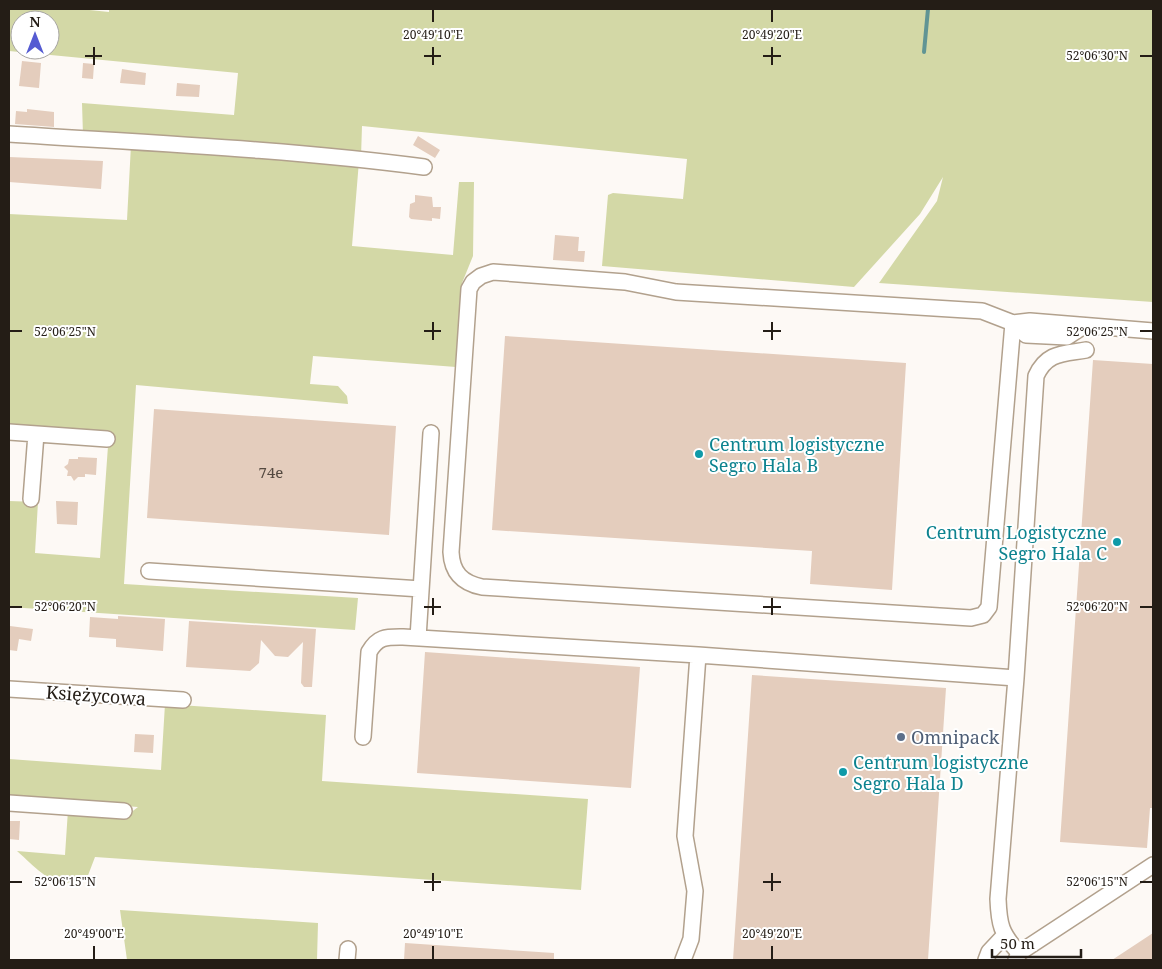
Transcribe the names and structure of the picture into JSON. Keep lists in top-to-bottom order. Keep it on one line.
{"streets":{"street":["Księżycowa"]},"places":["Centrum logistyczne Segro Hala B","Centrum Logistyczne Segro Hala C","Omnipack","Centrum logistyczne Segro Hala D"],"house_numbers":["74e"],"scale_bar":"50 m","north":"top","coordinates":["20°49'10\"E","20°49'20\"E","52°06'30\"N","52°06'25\"N","52°06'20\"N","52°06'15\"N","20°49'00\"E"]}
